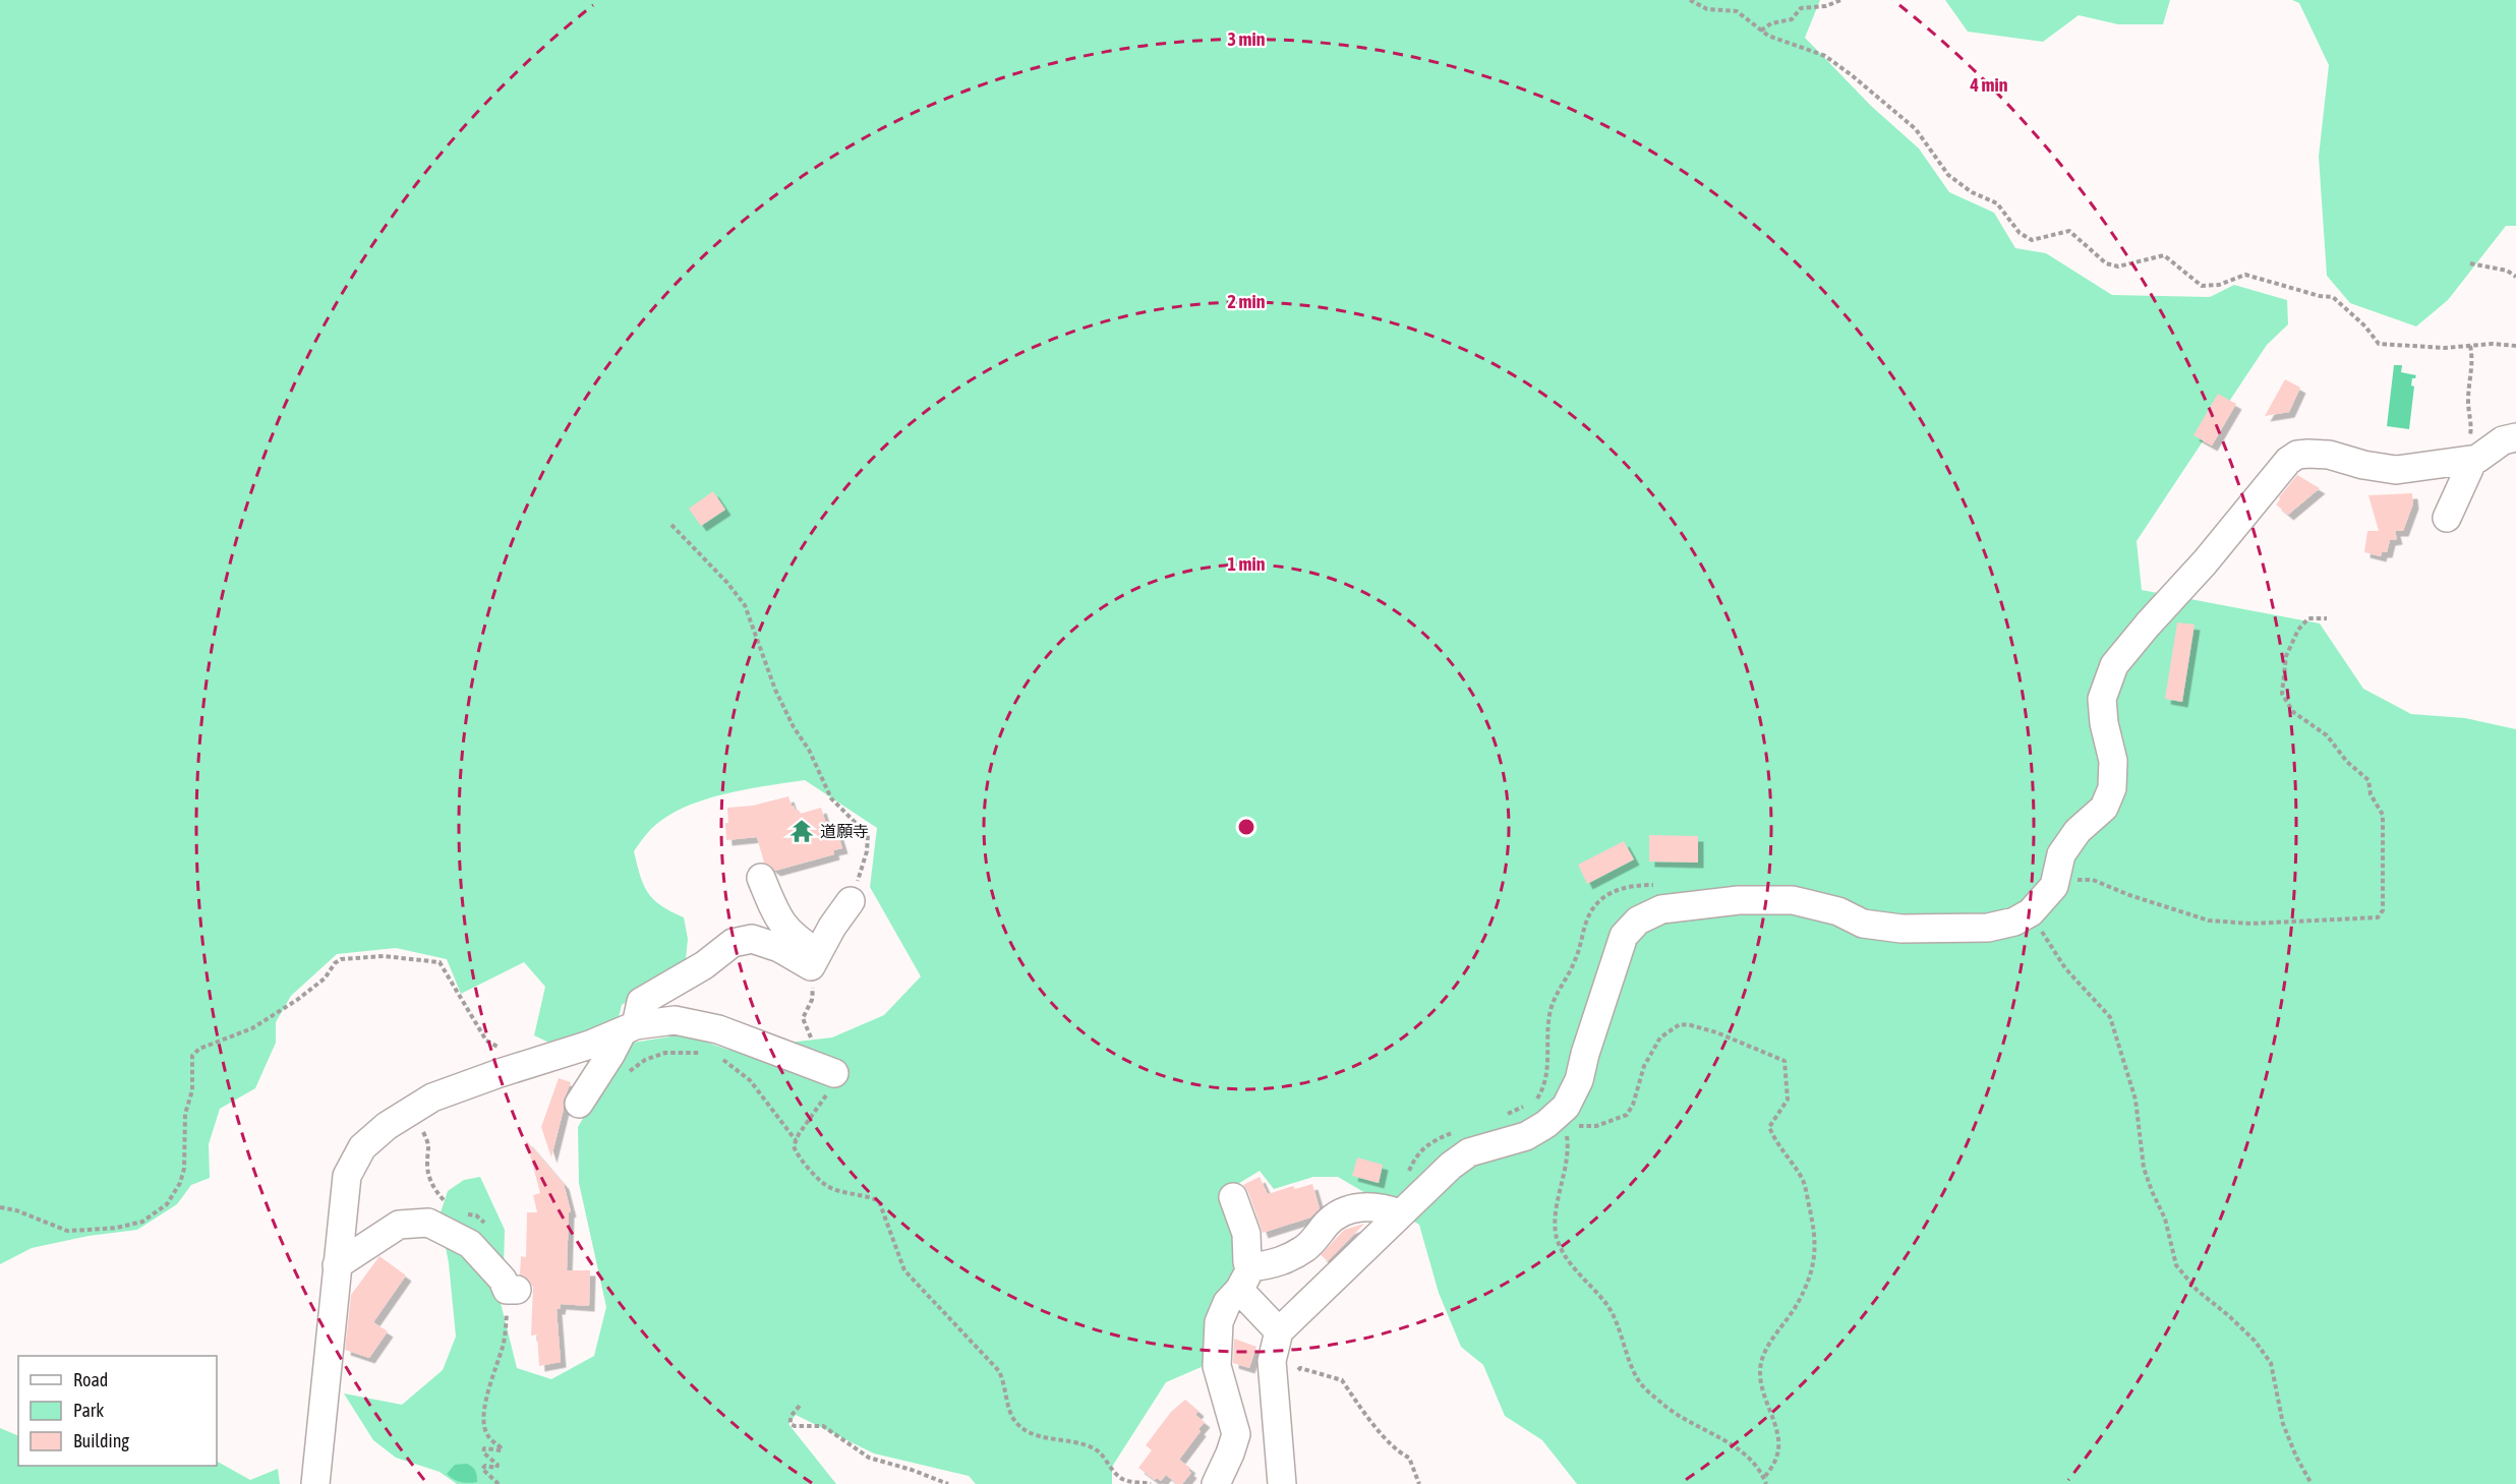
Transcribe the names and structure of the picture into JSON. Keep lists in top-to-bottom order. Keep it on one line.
{"places":{"temple":["道願寺"]},"legend":["Road","Park","Building"],"rings":["3 min","4 min","2 min","1 min"]}
